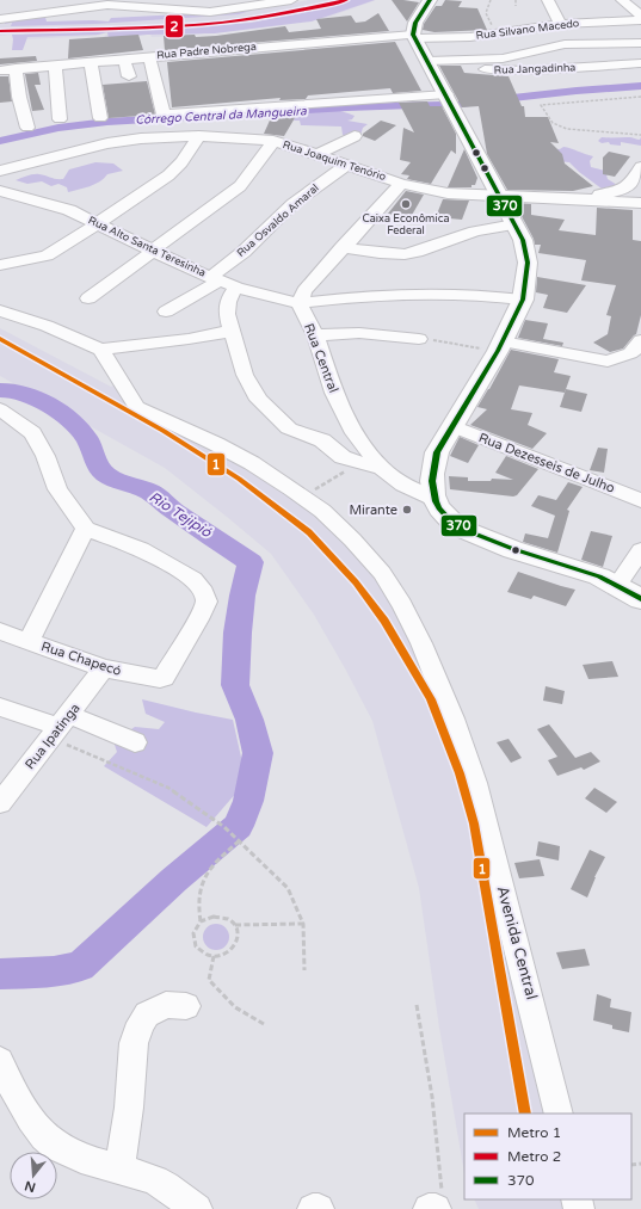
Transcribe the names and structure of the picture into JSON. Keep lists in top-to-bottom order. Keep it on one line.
{"streets":{"street":["Rua Silvano Macedo","Rua Padre Nobrega","Rua Jangadinha","Rua Joaquim Tenório","Rua Osvaldo Amaral","Rua Alto Santa Teresinha","Rua Central","Rua Dezesseis de Julho","Rua Chapecó","Rua Ipatinga","Avenida Central"]},"crossings":[["Rua Silvano Macedo","Rua Padre Nobrega"],["Rua Joaquim Tenório","Rua Osvaldo Amaral"],["Rua Osvaldo Amaral","Rua Alto Santa Teresinha"],["Rua Alto Santa Teresinha","Rua Central"],["Rua Chapecó","Rua Ipatinga"]],"water":["Córrego Central da Mangueira","Rio Tejipió"],"places":["Caixa Econômica Federal","Mirante"],"lines":["metro line 2","transit line 370","metro line 1"],"legend":["Metro 1","Metro 2","370"],"north":"bottom"}
